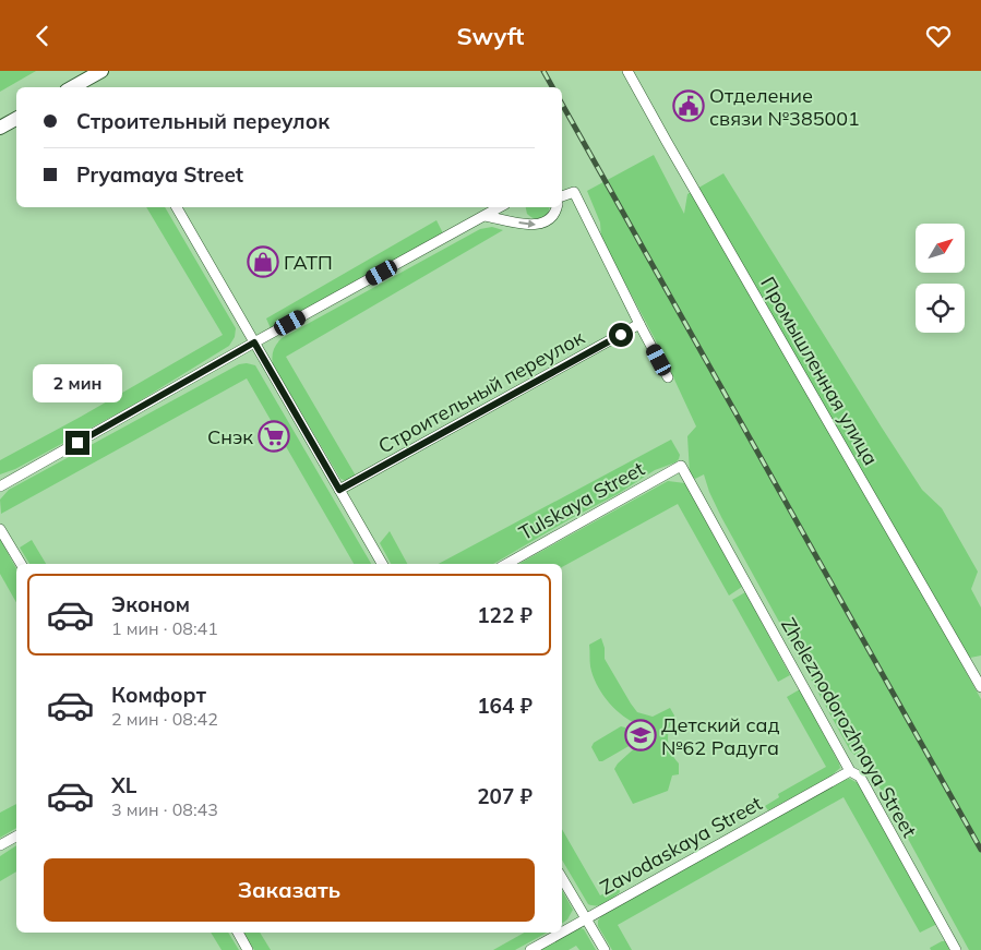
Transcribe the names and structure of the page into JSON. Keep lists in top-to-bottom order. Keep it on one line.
{"streets":{"street":["Промышленная улица","Строительный переулок","Tulskaya Street","Zheleznodorozhnaya Street","Zavodaskaya Street"]},"crossings":[["Tulskaya Street","Zheleznodorozhnaya Street"],["Zheleznodorozhnaya Street","Zavodaskaya Street"]],"places":{"public building":["Отделение связи №385001"],"shop":["ГАТП"],"supermarket":["Снэк"],"school or university":["Детский сад №62 Радуга"]},"north":"top right","page":{"header":"Swyft","banner":["Строительный переулок","Pryamaya Street"],"bubble":"2 мин","list":[{"name":"Эконом","note":"1 мин · 08:41","value":"122 ₽"},{"name":"Комфорт","note":"2 мин · 08:42","value":"164 ₽"},{"name":"XL","note":"3 мин · 08:43","value":"207 ₽"}],"buttons":"Заказать"}}
